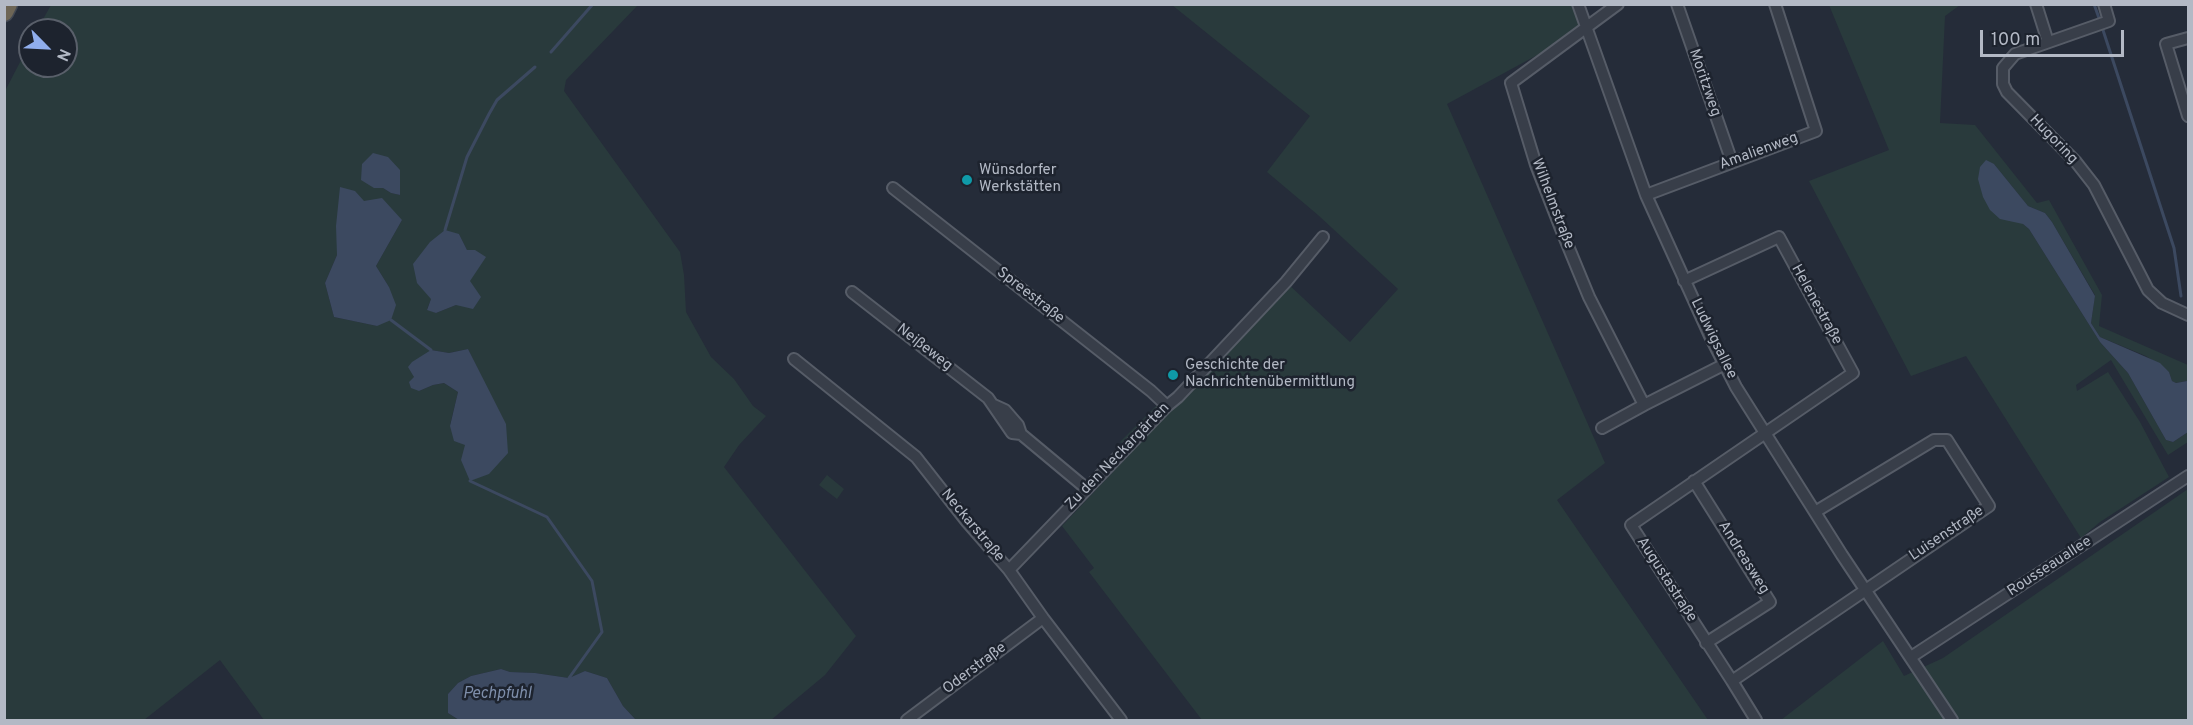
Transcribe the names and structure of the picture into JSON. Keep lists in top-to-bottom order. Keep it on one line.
{"streets":{"street":["Moritzweg","Hugoring","Amalienweg","Wilhelmstraße","Spreestraße","Helenestraße","Ludwigsallee","Neißeweg","Zu den Neckargärten","Neckarstraße","Luisenstraße","Andreasweg","Rousseauallee","Augustastraße","Oderstraße"]},"crossings":[["Moritzweg","Amalienweg"],["Amalienweg","Ludwigsallee"],["Wilhelmstraße","Ludwigsallee"],["Spreestraße","Zu den Neckargärten"],["Helenestraße","Ludwigsallee"],["Helenestraße","Augustastraße"],["Ludwigsallee","Luisenstraße"],["Ludwigsallee","Rousseauallee"],["Ludwigsallee","Augustastraße"],["Neißeweg","Zu den Neckargärten"],["Zu den Neckargärten","Neckarstraße"],["Neckarstraße","Oderstraße"],["Andreasweg","Augustastraße"]],"water":["Pechpfuhl"],"places":["Wünsdorfer Werkstätten","Geschichte der Nachrichtenübermittlung"],"scale_bar":"100 m","north":"bottom right"}
